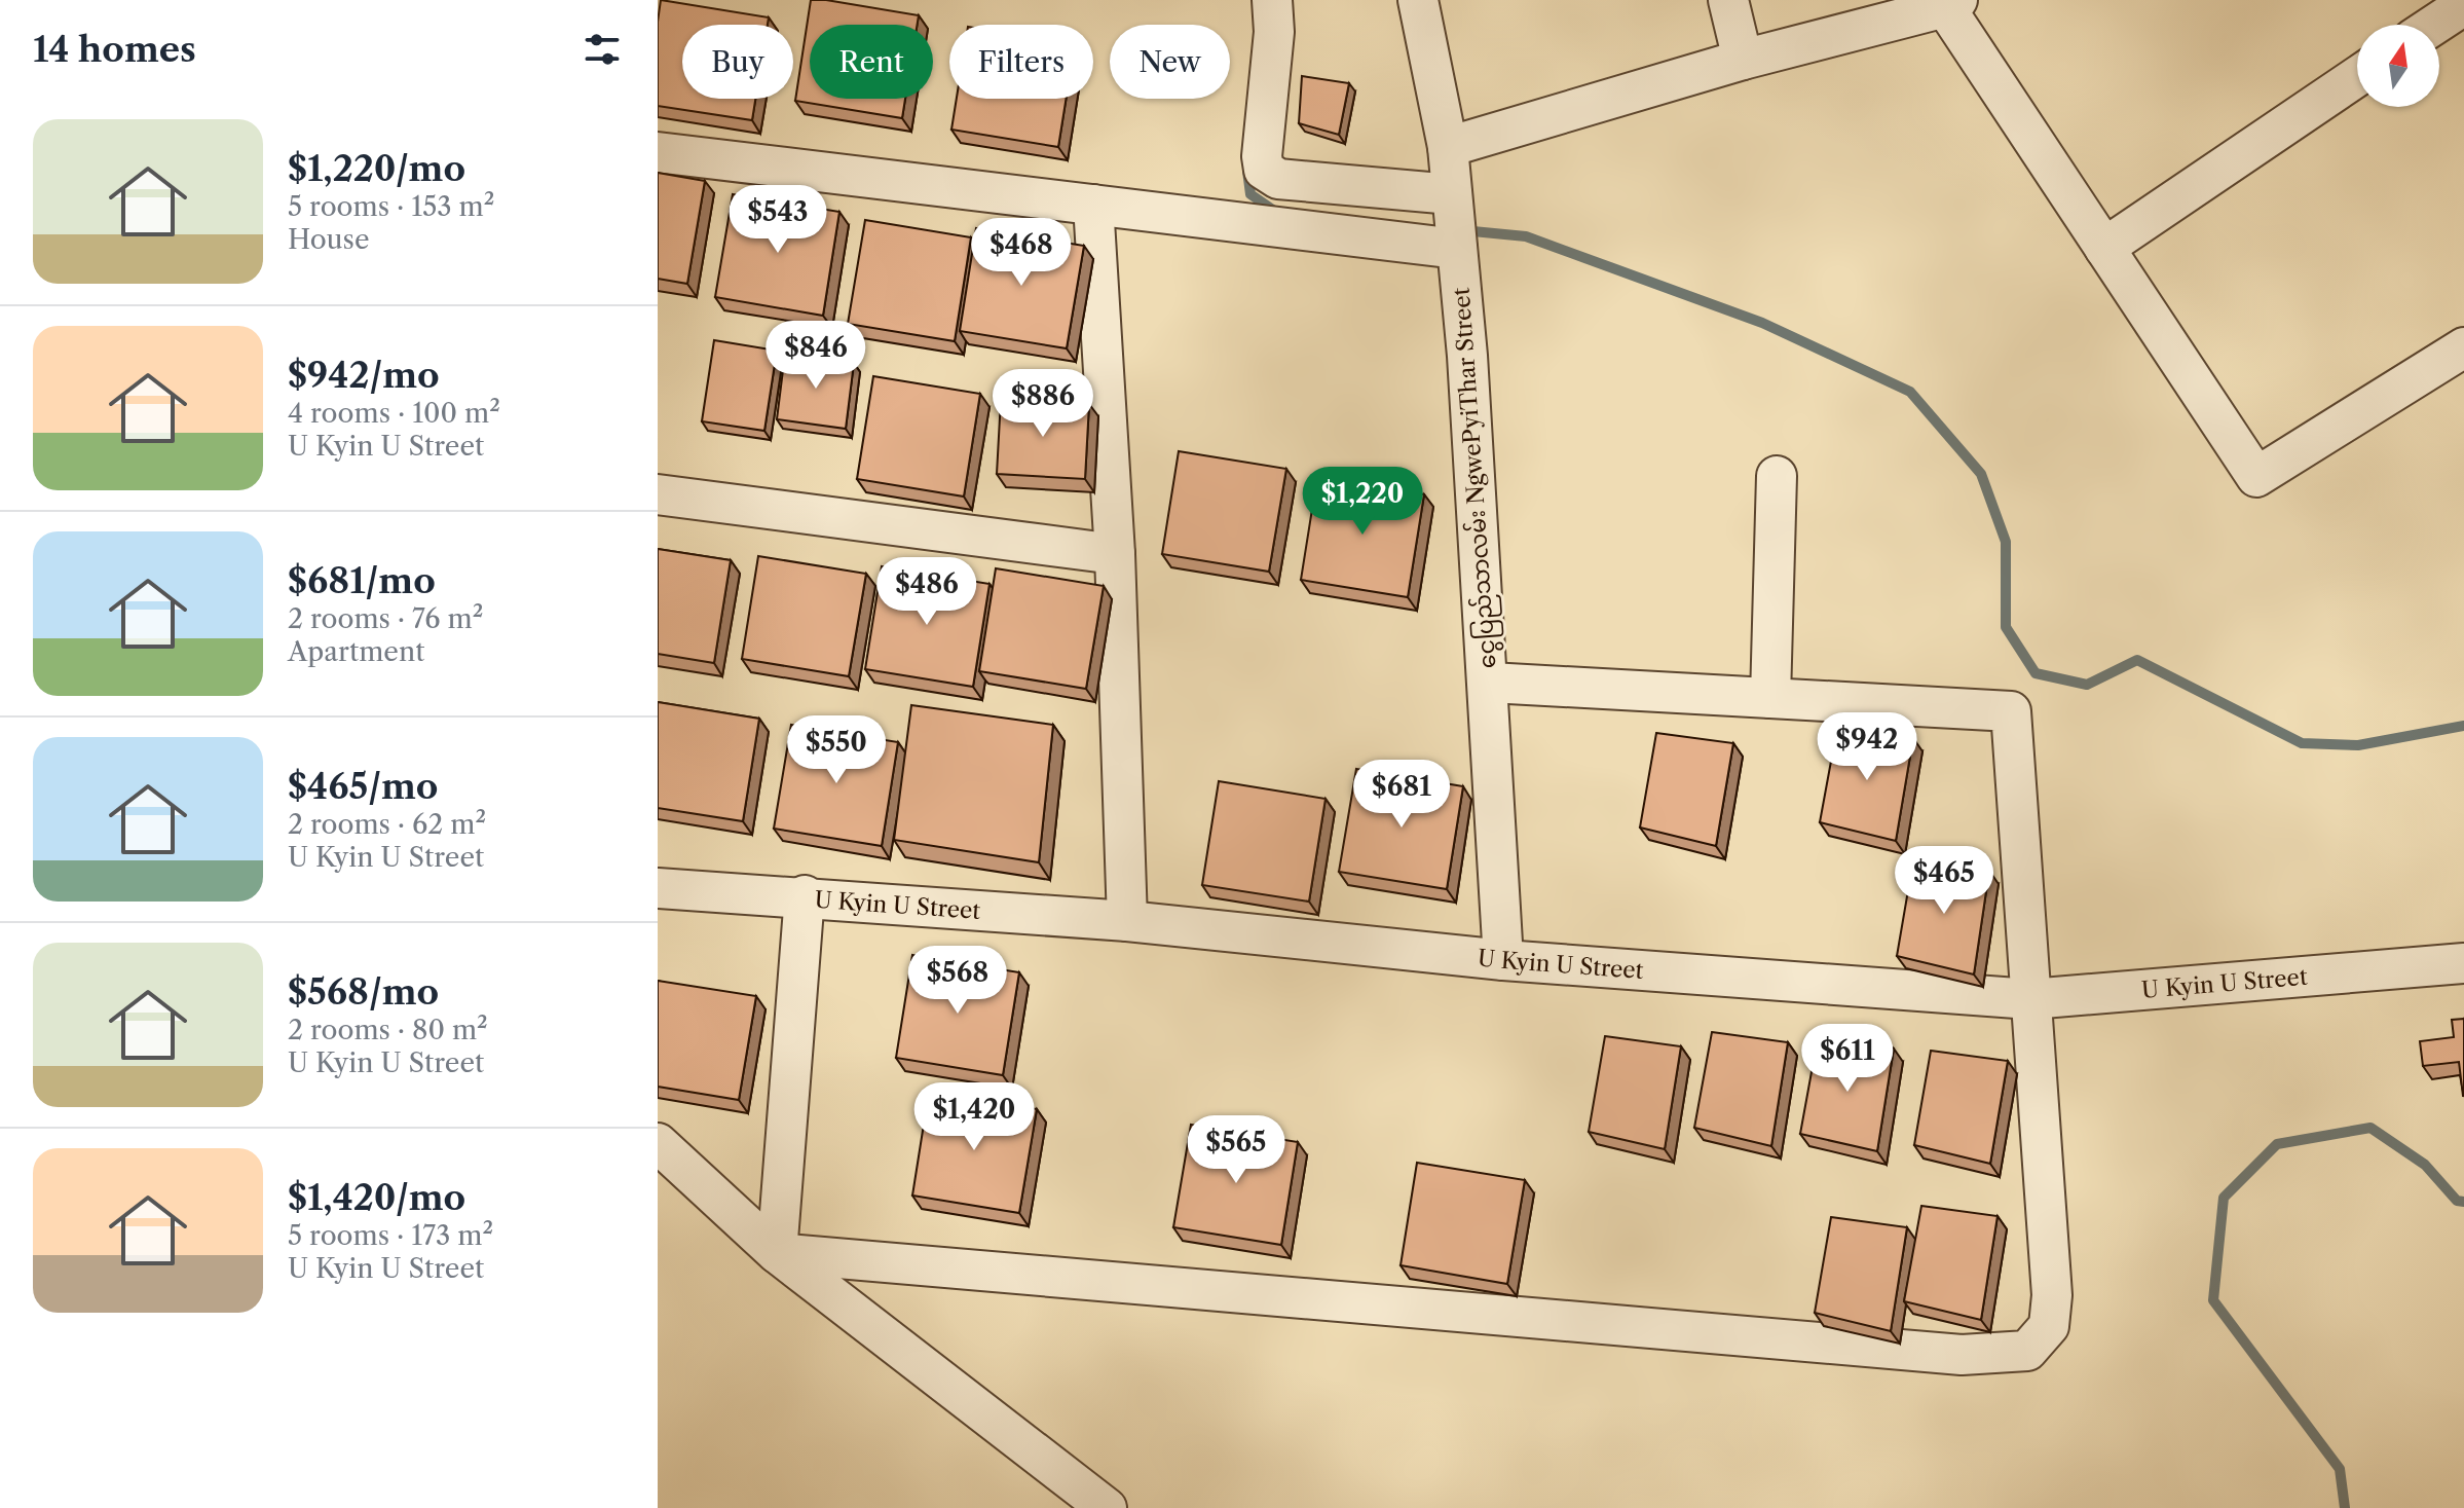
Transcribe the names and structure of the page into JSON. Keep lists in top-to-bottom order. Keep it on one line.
{"streets":{"street":["ငွေပြည်သာလမ်း NgwePyiThar Street","U Kyin U Street"]},"crossings":[["ငွေပြည်သာလမ်း NgwePyiThar Street","U Kyin U Street"]],"north":"top","page":{"heading":"14 homes","chip":["Buy","Rent","Filters","New"],"list":[{"name":"$1,220/mo","note":"5 rooms · 153 m² · House"},{"name":"$942/mo","note":"4 rooms · 100 m² · U Kyin U Street"},{"name":"$681/mo","note":"2 rooms · 76 m² · Apartment"},{"name":"$465/mo","note":"2 rooms · 62 m² · U Kyin U Street"},{"name":"$568/mo","note":"2 rooms · 80 m² · U Kyin U Street"},{"name":"$1,420/mo","note":"5 rooms · 173 m² · U Kyin U Street"}],"price":["$543","$468","$846","$886","$1,220","$486","$942","$550","$681","$465","$568","$611","$1,420","$565"]}}
